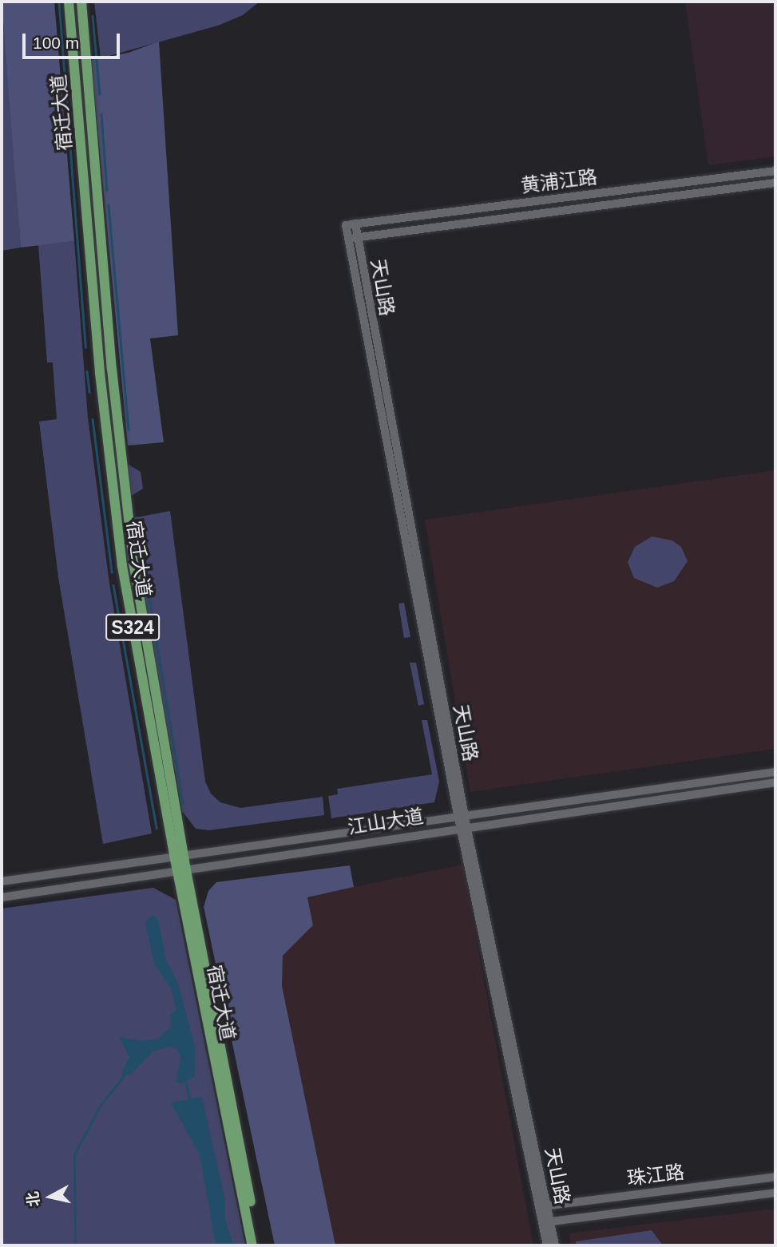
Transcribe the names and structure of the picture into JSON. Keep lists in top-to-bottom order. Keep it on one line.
{"streets":{"main road":["宿迁大道","S324","江山大道"],"street":["黄浦江路","天山路","珠江路"]},"crossings":[["宿迁大道","江山大道"],["黄浦江路","天山路"],["天山路","江山大道"],["天山路","珠江路"]],"scale_bar":"100 m","north":"left"}
